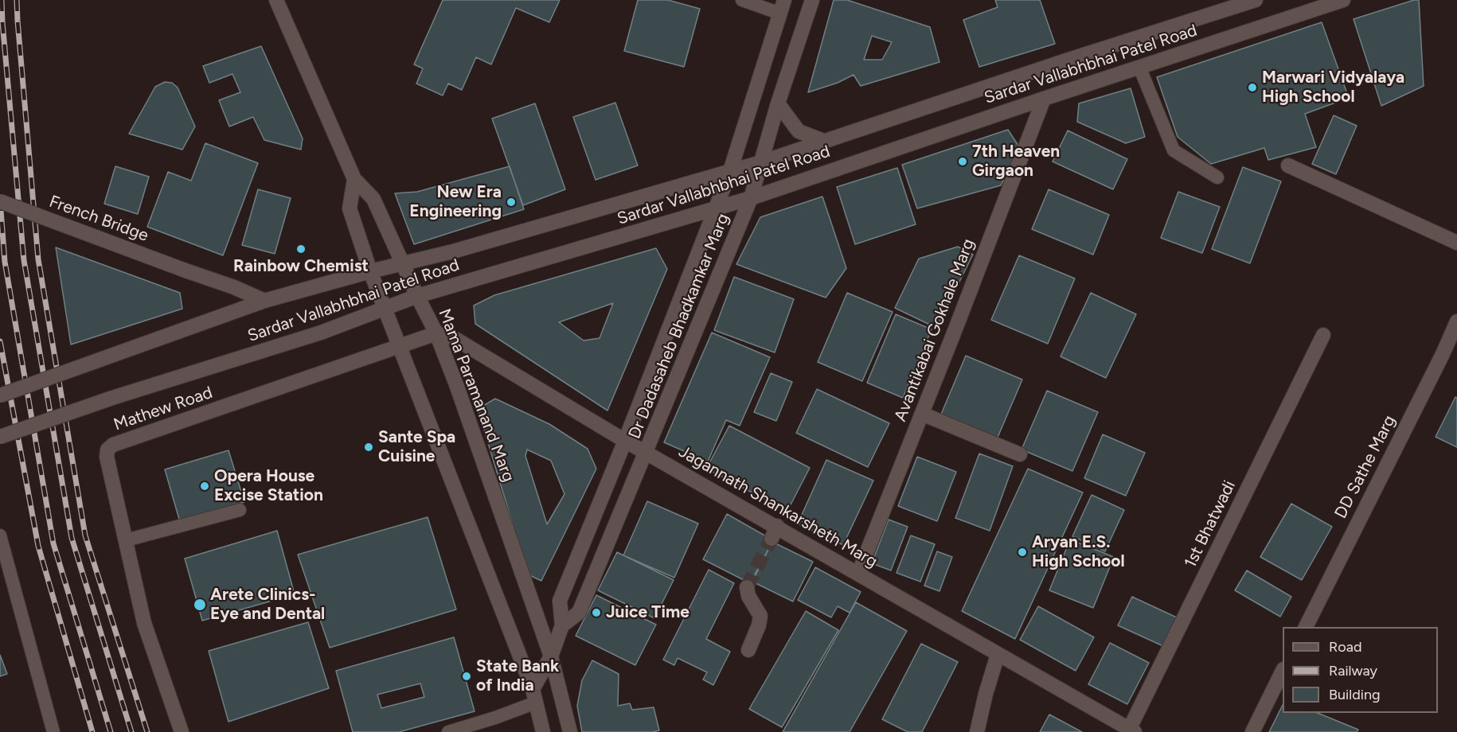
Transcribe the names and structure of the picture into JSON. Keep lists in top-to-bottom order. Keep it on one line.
{"streets":{"main road":["Sardar Vallabhbhai Patel Road","French Bridge","Dr Dadasaheb Bhadkamkar Marg","Avantikabai Gokhale Marg","Mama Paramanand Marg","Mathew Road","DD Sathe Marg","Jagannath Shankarsheth Marg","1st Bhatwadi"]},"crossings":[["Sardar Vallabhbhai Patel Road","French Bridge"],["Sardar Vallabhbhai Patel Road","Dr Dadasaheb Bhadkamkar Marg"],["Sardar Vallabhbhai Patel Road","Avantikabai Gokhale Marg"],["Sardar Vallabhbhai Patel Road","Mama Paramanand Marg"],["Dr Dadasaheb Bhadkamkar Marg","Mama Paramanand Marg"],["Dr Dadasaheb Bhadkamkar Marg","Jagannath Shankarsheth Marg"],["Avantikabai Gokhale Marg","Jagannath Shankarsheth Marg"],["Mama Paramanand Marg","Jagannath Shankarsheth Marg"],["Jagannath Shankarsheth Marg","1st Bhatwadi"]],"places":["Marwari Vidyalaya High School","7th Heaven Girgaon","New Era Engineering","Rainbow Chemist","Sante Spa Cuisine","Opera House Excise Station","Aryan E.S. High School","Arete Clinics- Eye and Dental","Juice Time","State Bank of India"],"legend":["Road","Railway","Building"]}
